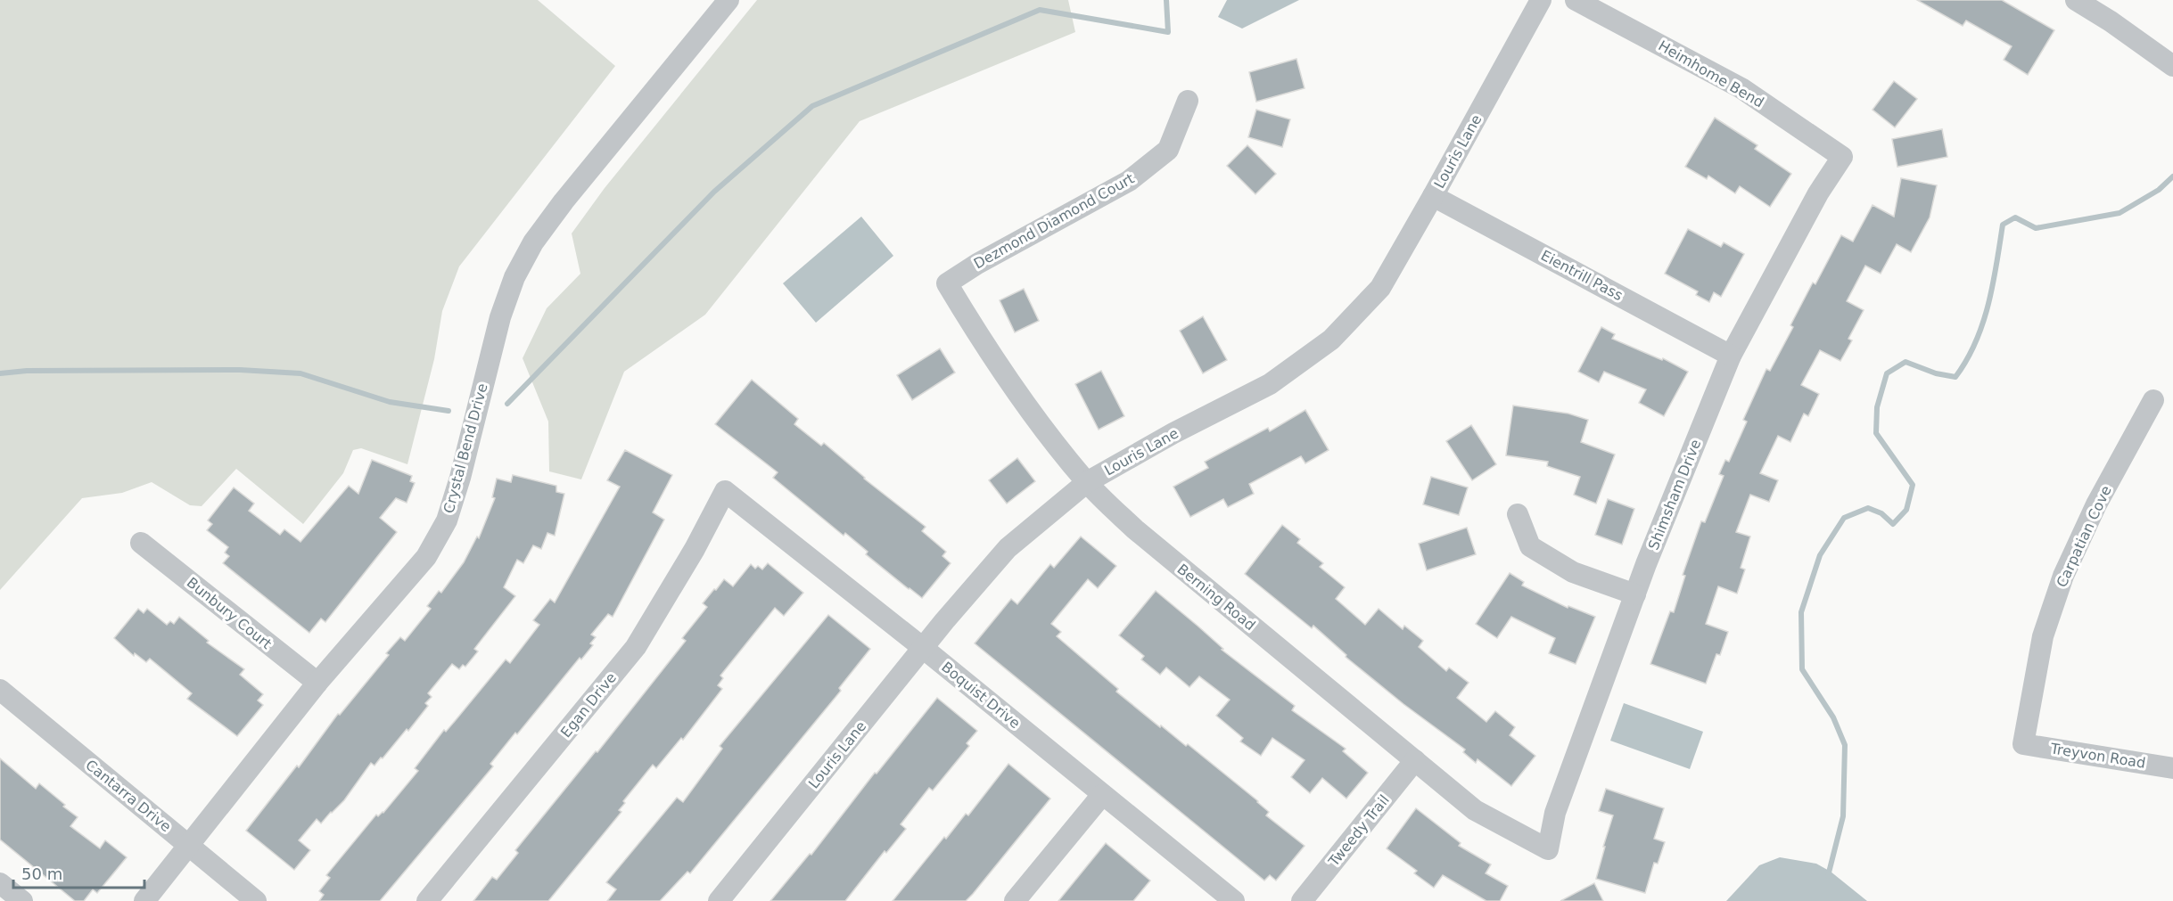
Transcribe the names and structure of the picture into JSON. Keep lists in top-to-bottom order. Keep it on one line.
{"streets":{"street":["Heimhome Bend","Louris Lane","Dezmond Diamond Court","Eientrill Pass","Crystal Bend Drive","Shimsham Drive","Carpatian Cove","Berning Road","Bunbury Court","Boquist Drive","Egan Drive","Treyvon Road","Cantarra Drive","Tweedy Trail"]},"crossings":[["Heimhome Bend","Shimsham Drive"],["Louris Lane","Eientrill Pass"],["Louris Lane","Berning Road"],["Louris Lane","Boquist Drive"],["Dezmond Diamond Court","Berning Road"],["Eientrill Pass","Shimsham Drive"],["Crystal Bend Drive","Bunbury Court"],["Crystal Bend Drive","Cantarra Drive"],["Shimsham Drive","Berning Road"],["Carpatian Cove","Treyvon Road"],["Berning Road","Tweedy Trail"],["Boquist Drive","Egan Drive"]],"scale_bar":"50 m"}
